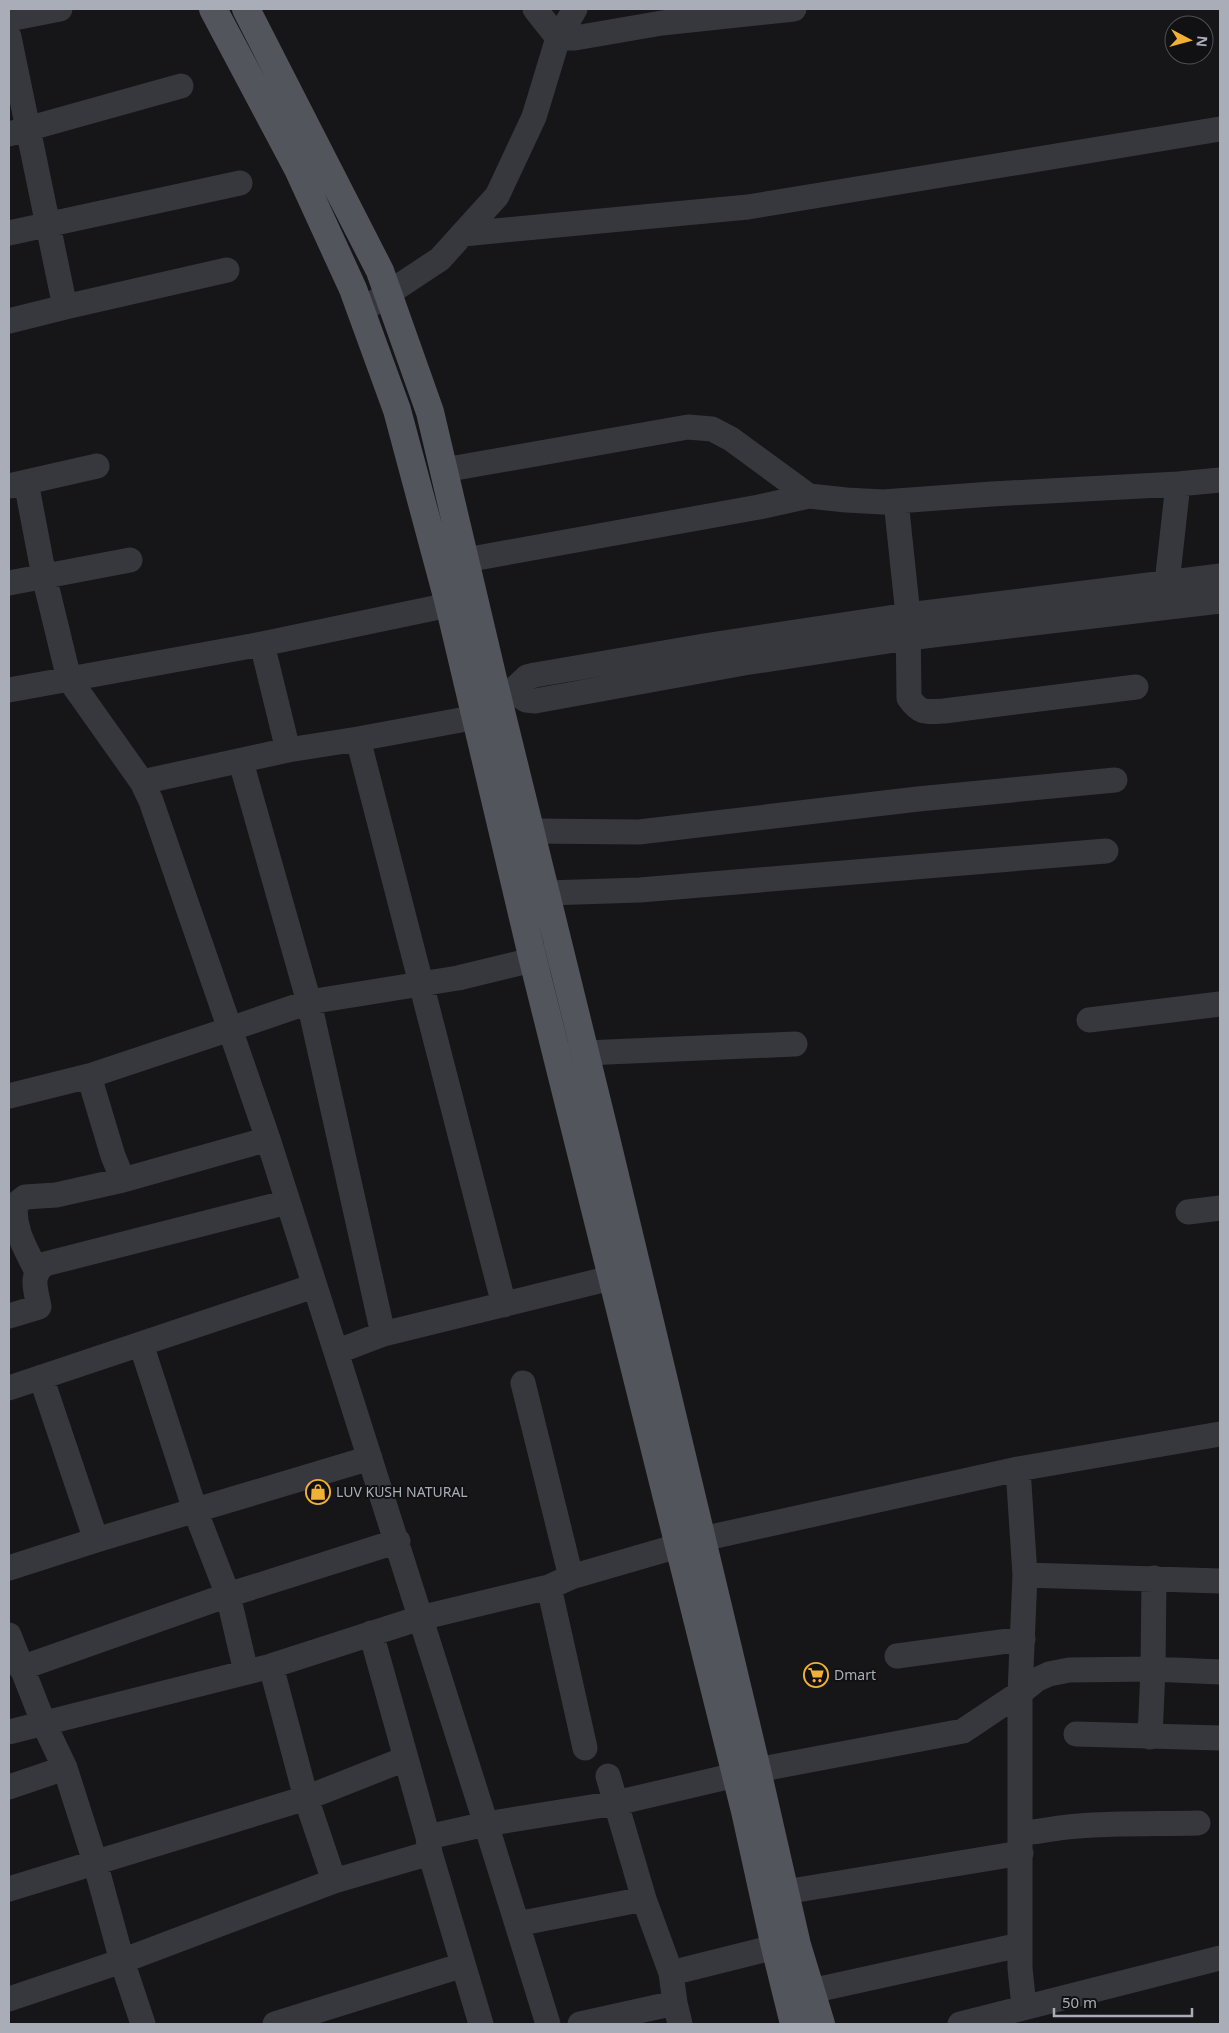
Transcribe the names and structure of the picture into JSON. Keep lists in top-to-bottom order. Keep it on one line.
{"places":{"shop":["LUV KUSH NATURAL"],"supermarket":["Dmart"]},"scale_bar":"50 m","north":"right"}
